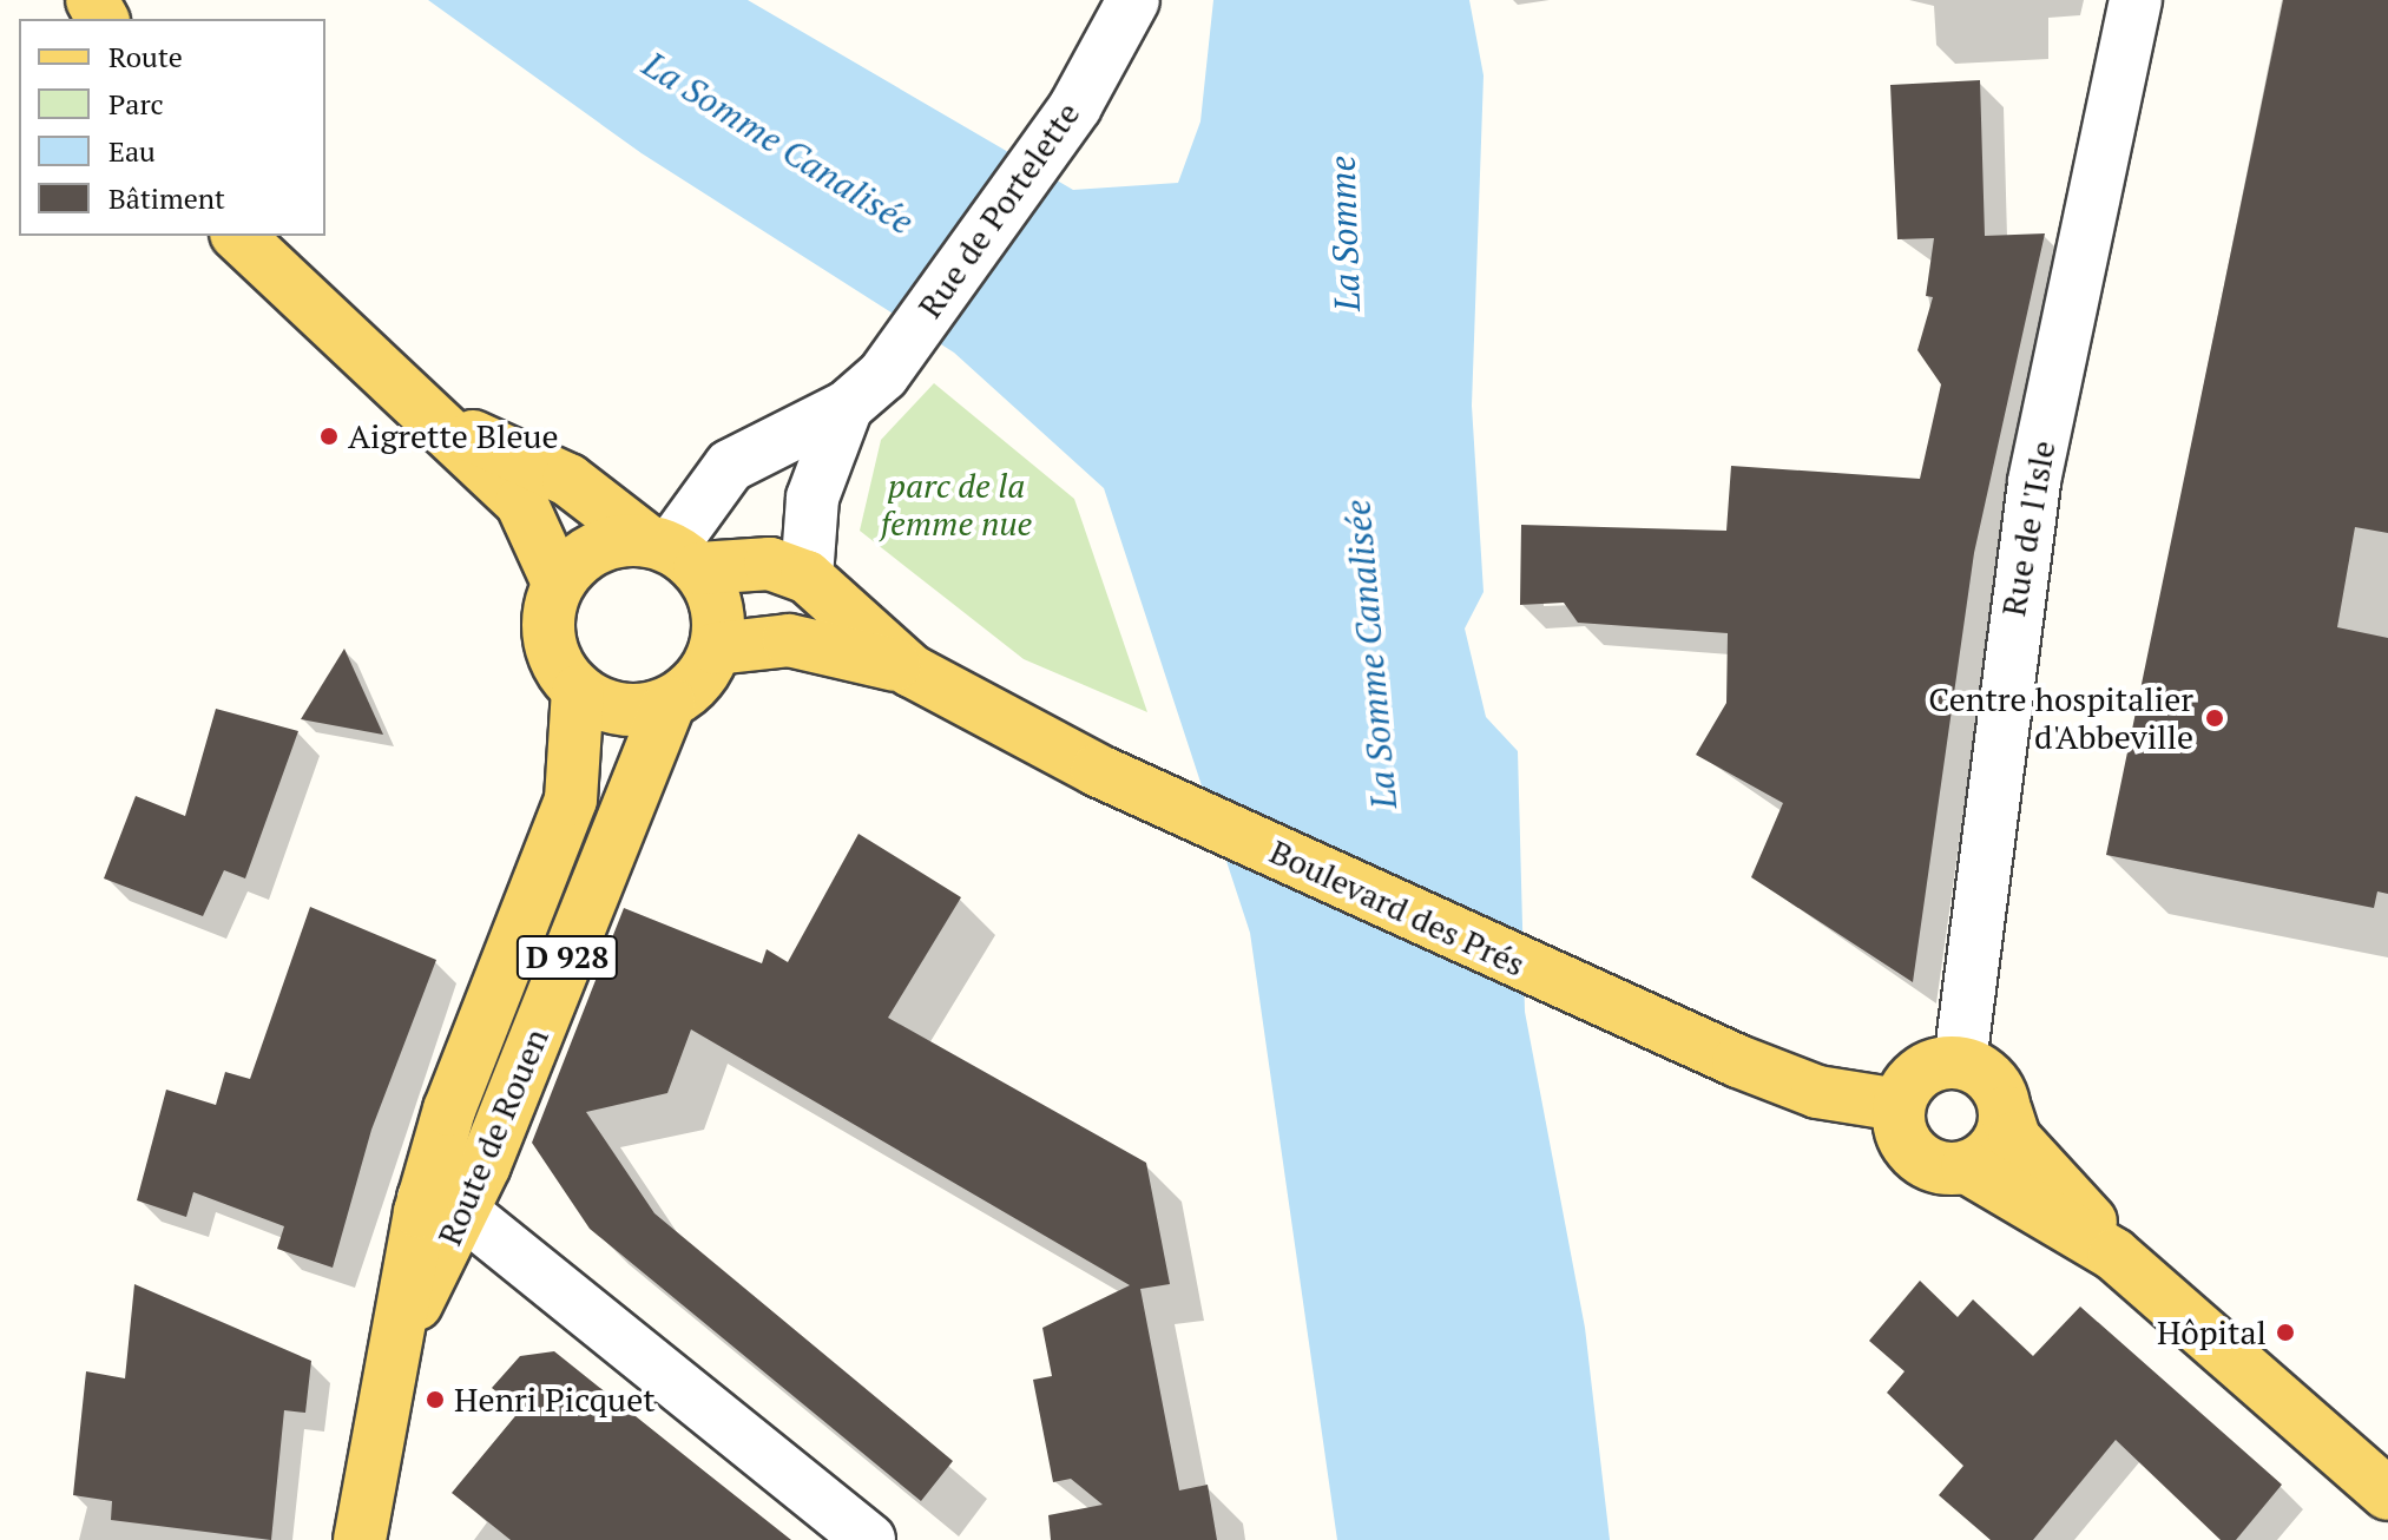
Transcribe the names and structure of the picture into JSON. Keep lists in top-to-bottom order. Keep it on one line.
{"streets":{"main road":["Boulevard des Prés","D 928","Route de Rouen"],"street":["Rue de Portelette","Rue de l'Isle"]},"crossings":[["Rue de Portelette","Boulevard des Prés"],["Rue de Portelette","Route de Rouen"],["Rue de l'Isle","Boulevard des Prés"],["Boulevard des Prés","Route de Rouen"]],"water":["La Somme Canalisée","La Somme"],"parks":["parc de la femme nue"],"places":["Aigrette Bleue","Centre hospitalier d'Abbeville","Hôpital","Henri Picquet"],"legend":["Route","Parc","Eau","Bâtiment"]}
